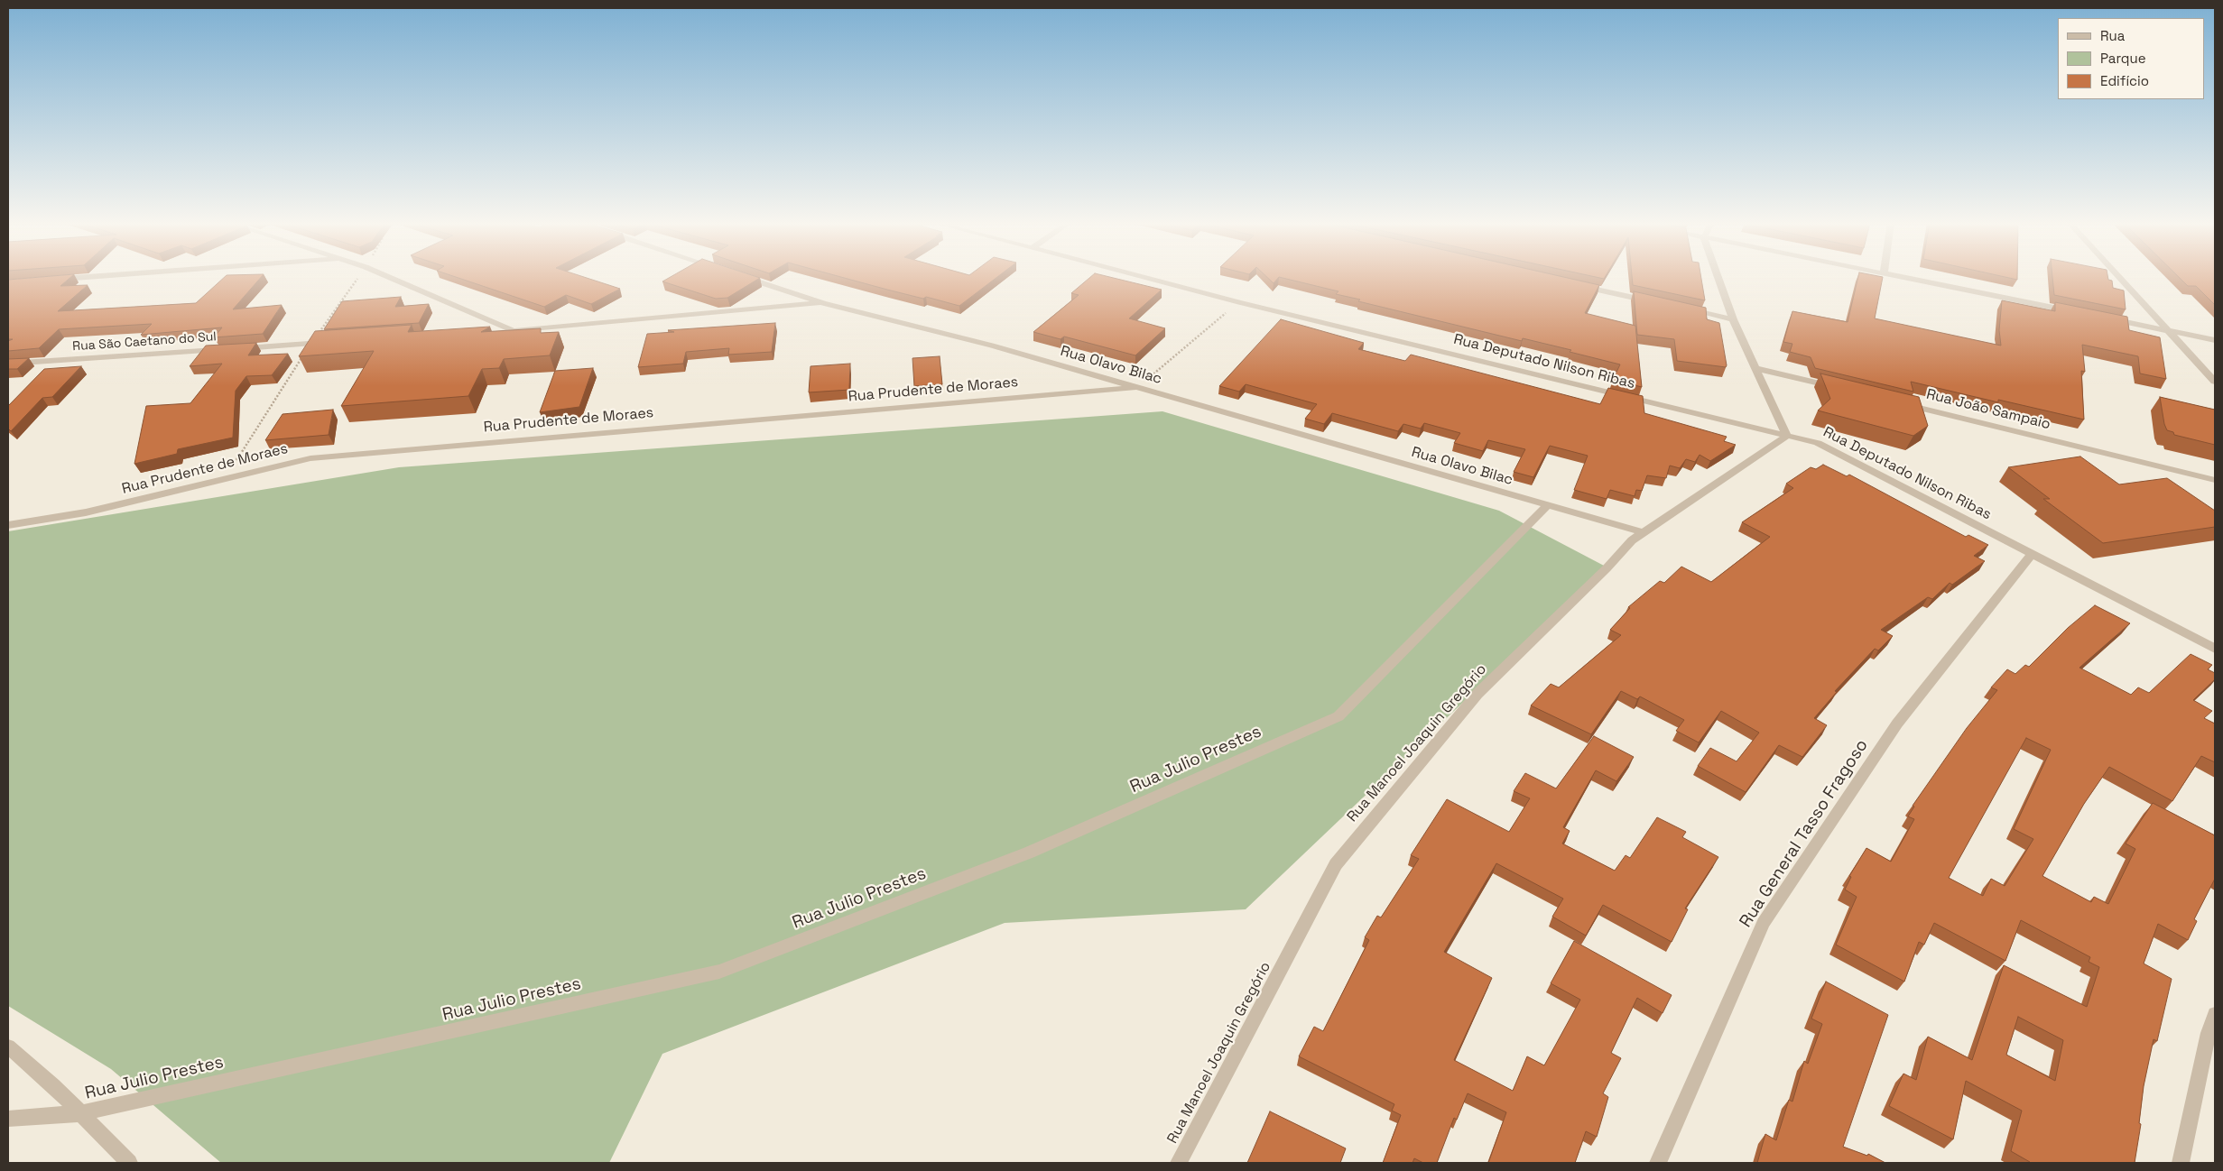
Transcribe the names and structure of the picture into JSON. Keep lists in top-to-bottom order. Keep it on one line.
{"streets":{"street":["Rua São Caetano do Sul","Rua Deputado Nilson Ribas","Rua Olavo Bilac","Rua Prudente de Moraes","Rua João Sampaio","Rua Manoel Joaquin Gregório","Rua Julio Prestes","Rua General Tasso Fragoso"]},"crossings":[["Rua Deputado Nilson Ribas","Rua Manoel Joaquin Gregório"],["Rua Deputado Nilson Ribas","Rua General Tasso Fragoso"],["Rua Olavo Bilac","Rua Prudente de Moraes"],["Rua Olavo Bilac","Rua Manoel Joaquin Gregório"],["Rua Olavo Bilac","Rua Julio Prestes"]],"legend":["Rua","Parque","Edifício"]}
